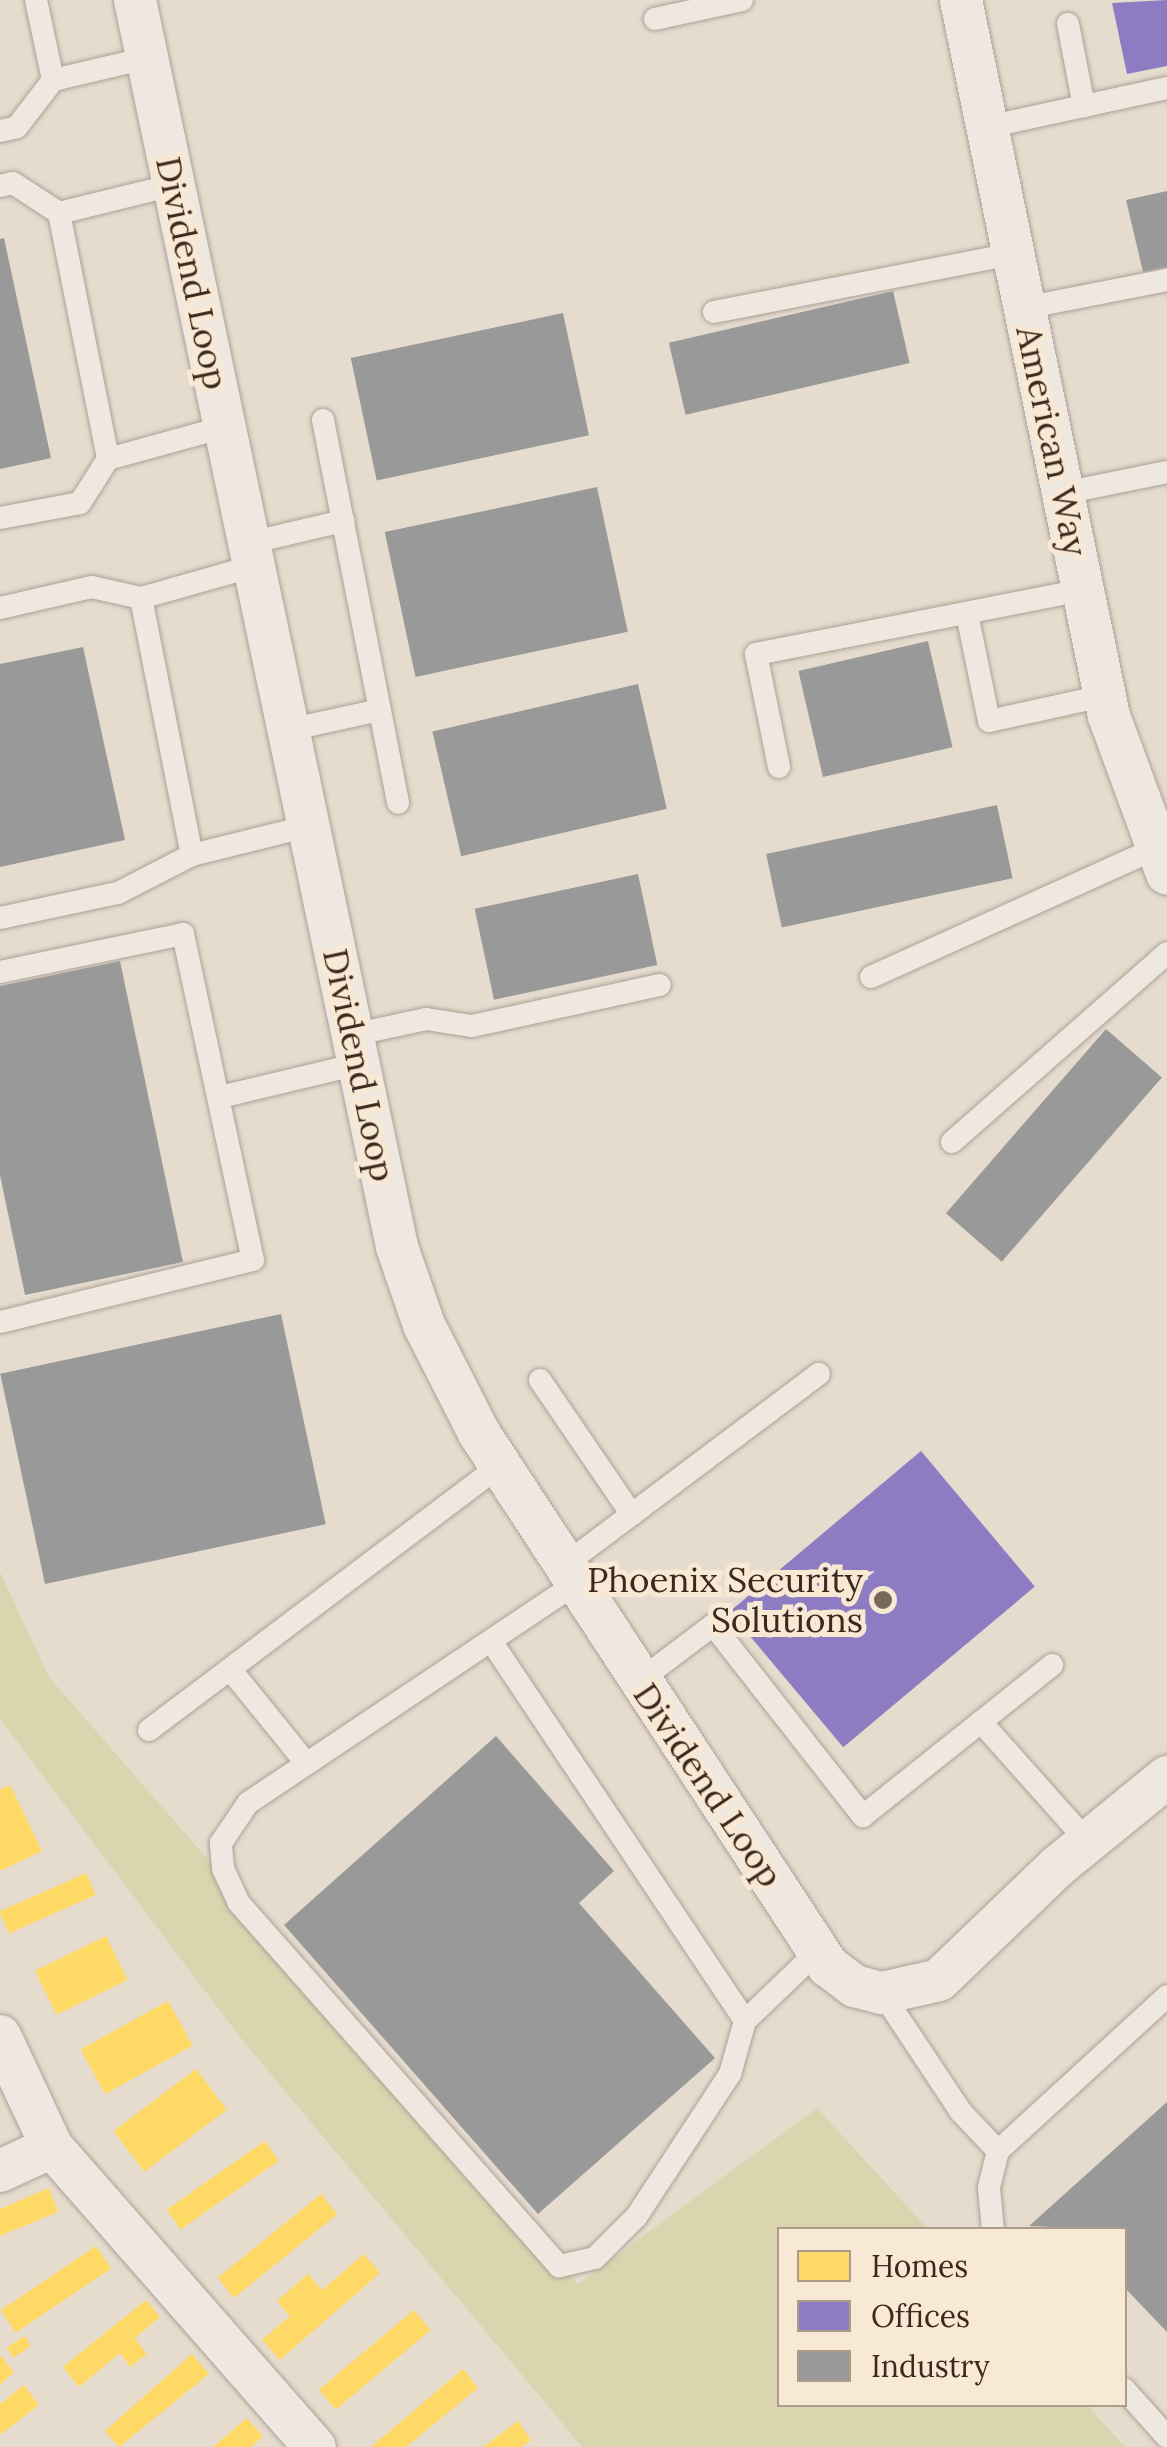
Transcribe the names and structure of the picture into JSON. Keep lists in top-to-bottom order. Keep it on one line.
{"streets":{"street":["Dividend Loop","American Way"]},"places":["Phoenix Security Solutions"],"legend":["Homes","Offices","Industry"]}
